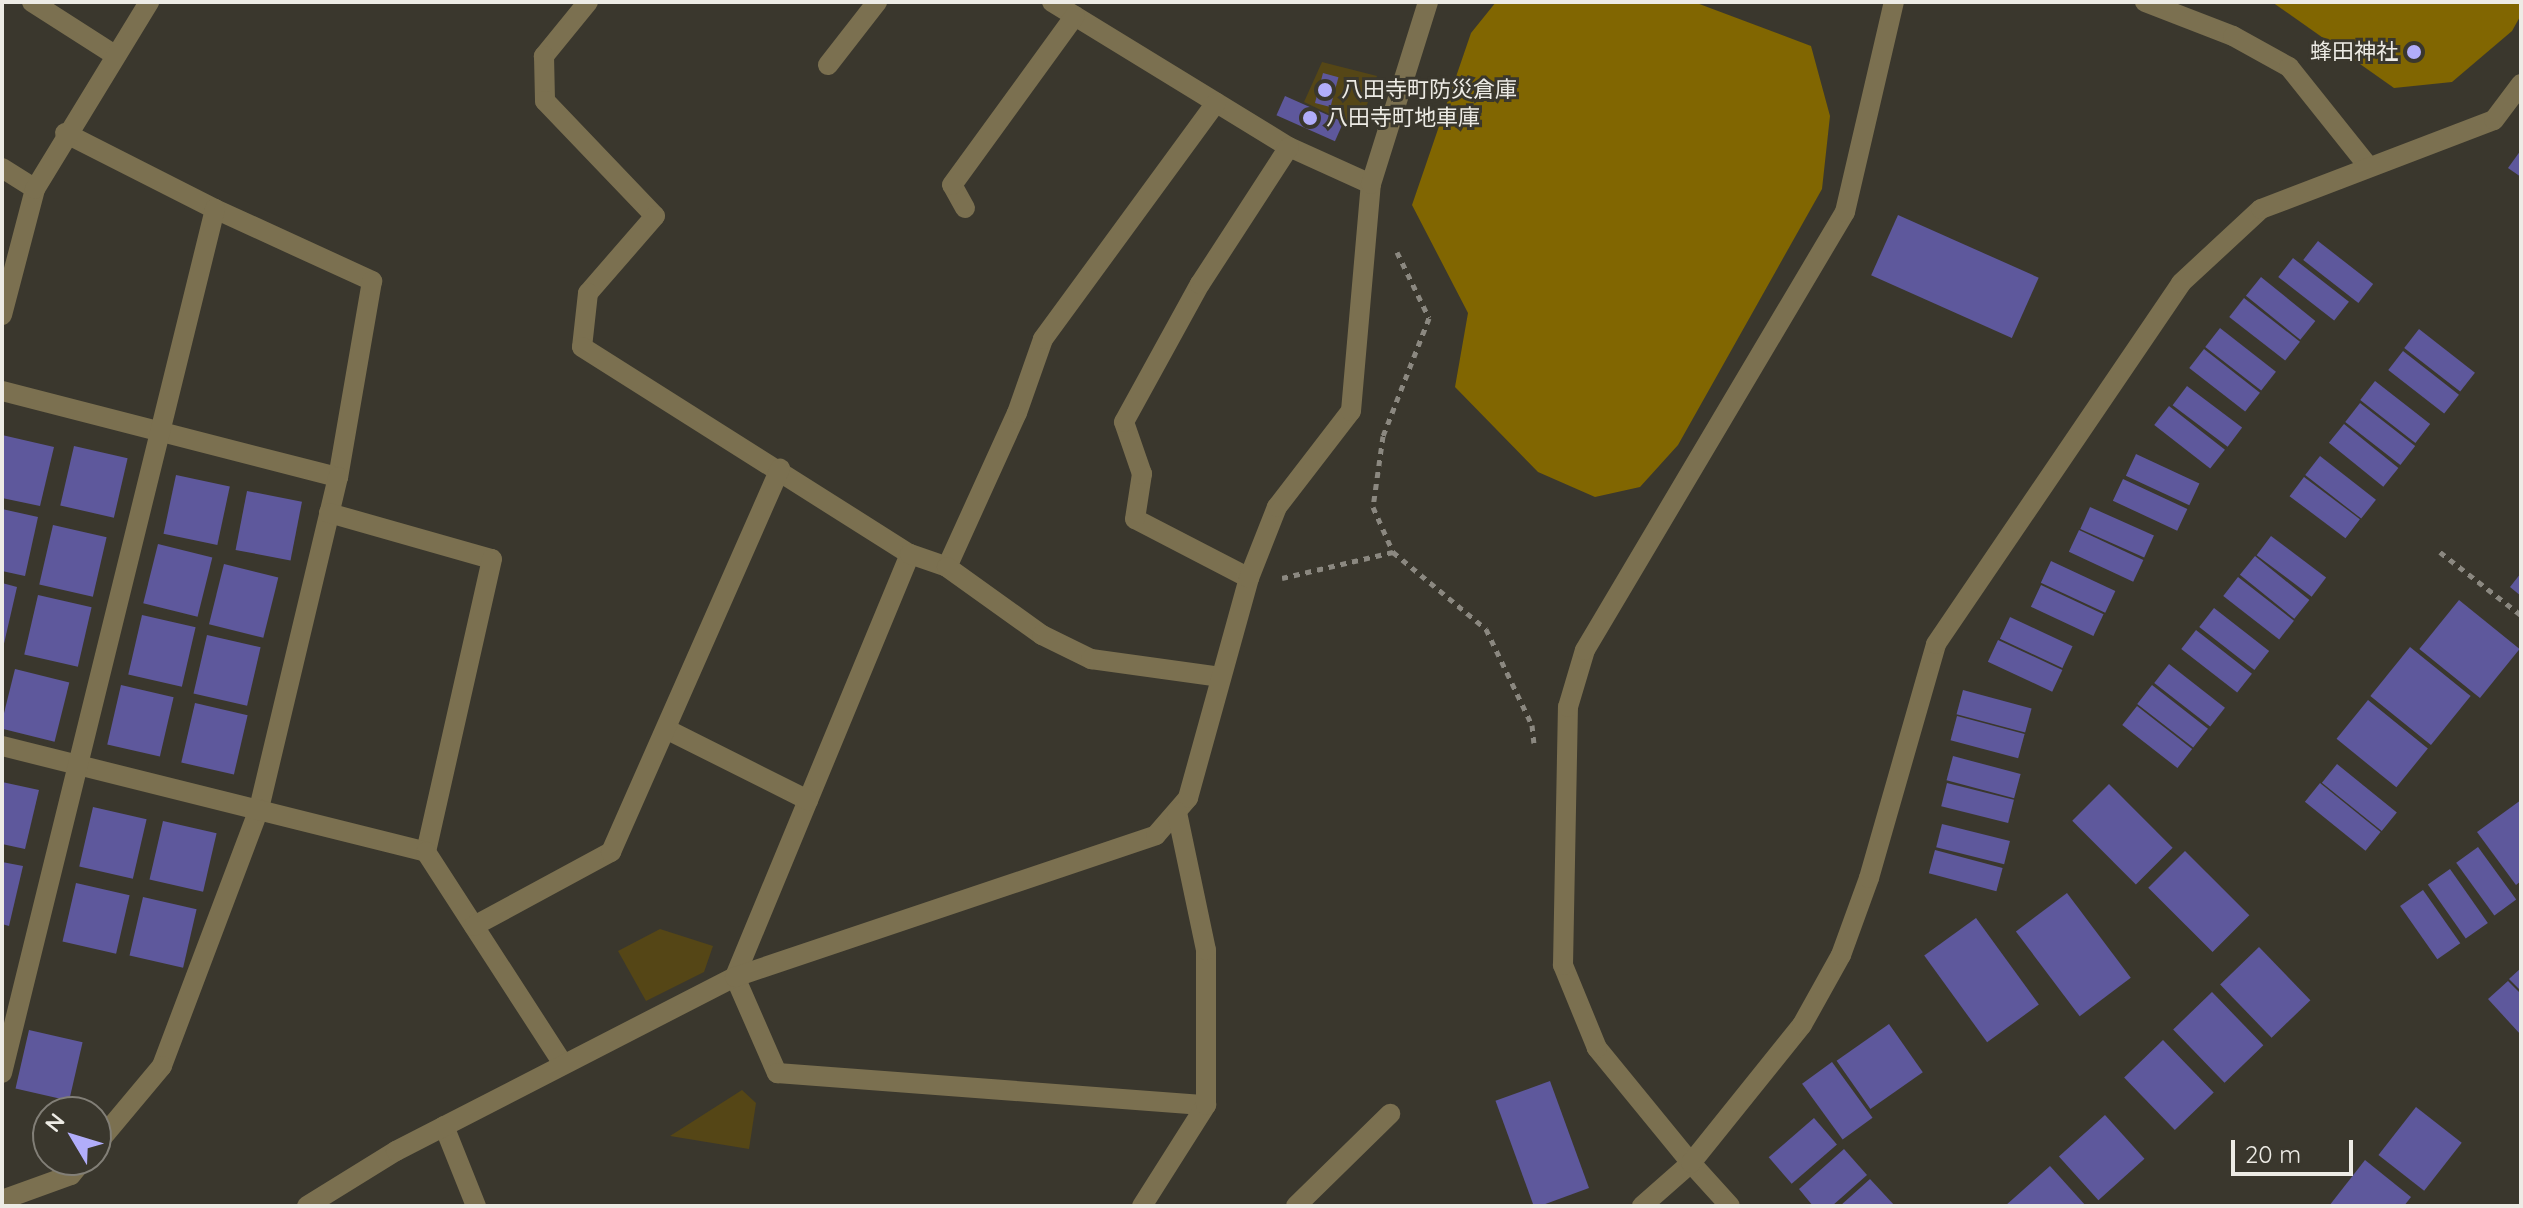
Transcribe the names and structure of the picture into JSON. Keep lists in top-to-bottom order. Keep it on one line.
{"places":["蜂田神社","八田寺町防災倉庫","八田寺町地車庫"],"scale_bar":"20 m","north":"top left"}
